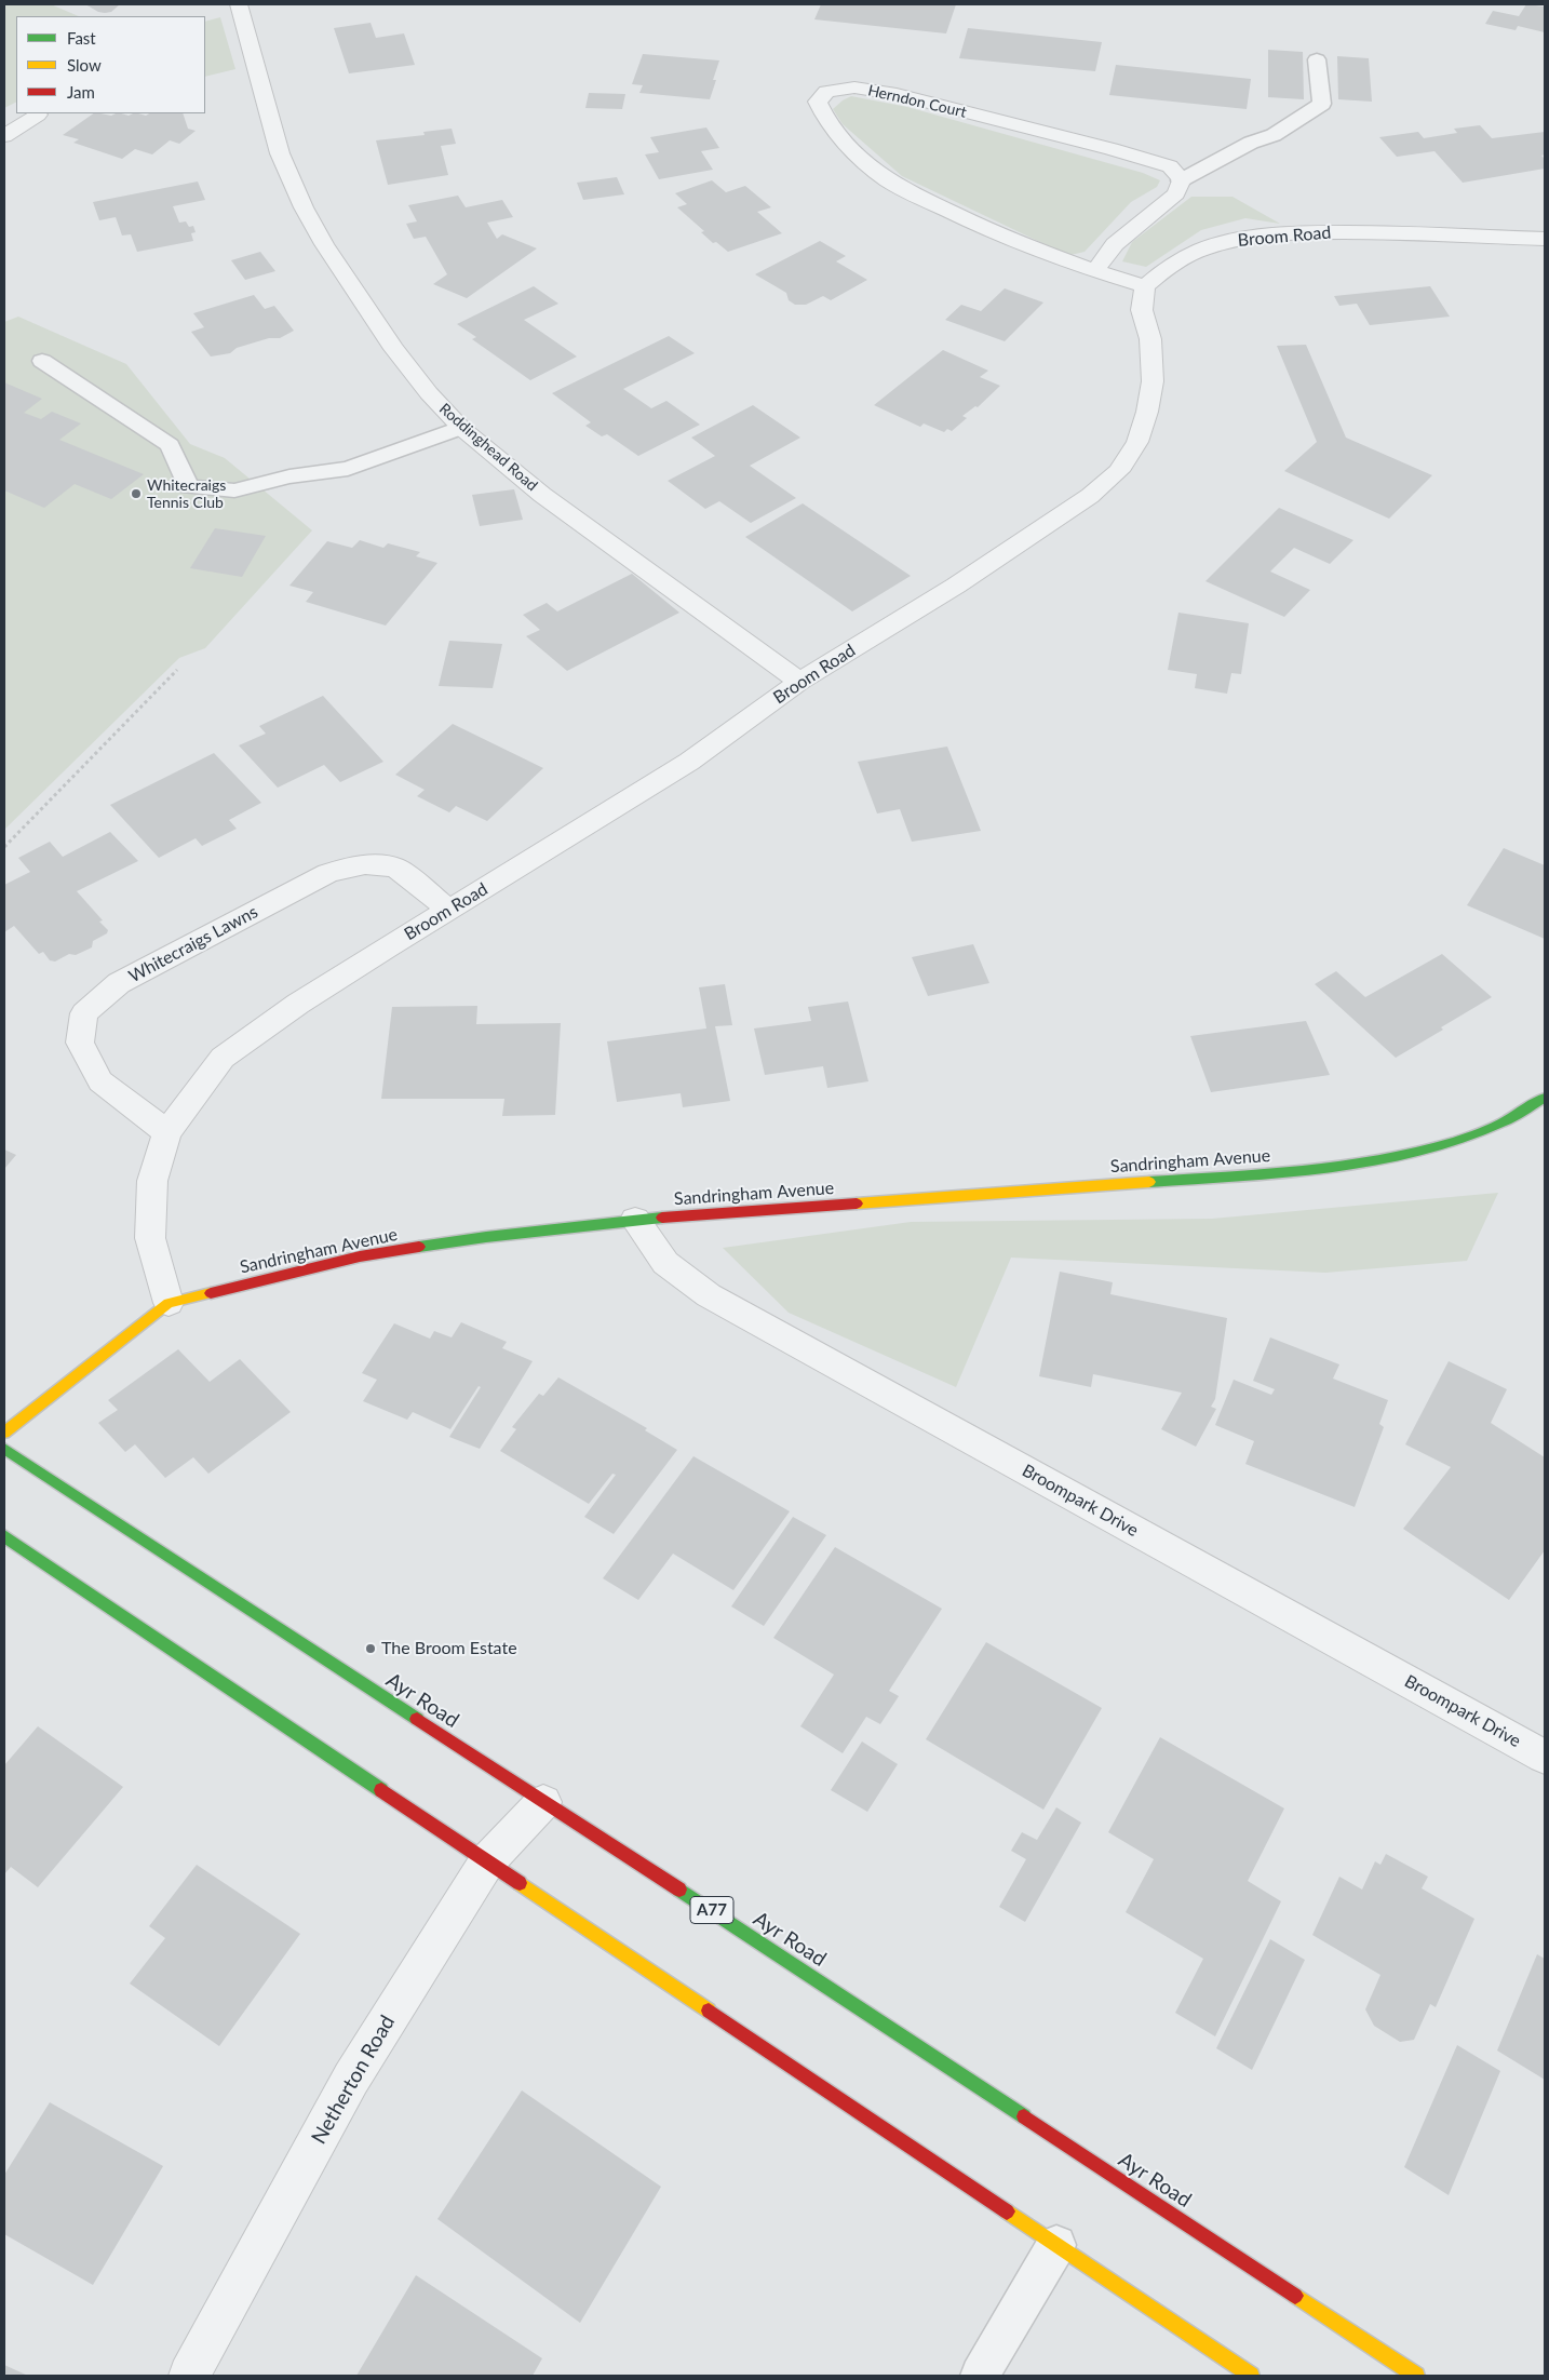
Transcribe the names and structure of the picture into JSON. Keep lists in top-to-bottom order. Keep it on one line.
{"streets":{"main road":["Sandringham Avenue","Ayr Road","A77"],"street":["Herndon Court","Broom Road","Roddinghead Road","Whitecraigs Lawns","Broompark Drive","Netherton Road"]},"crossings":[["Herndon Court","Broom Road"],["Broom Road","Roddinghead Road"],["Broom Road","Whitecraigs Lawns"],["Broom Road","Sandringham Avenue"],["Sandringham Avenue","Broompark Drive"],["Ayr Road","Netherton Road"]],"places":["Whitecraigs Tennis Club","The Broom Estate"],"legend":["Fast","Slow","Jam"]}
